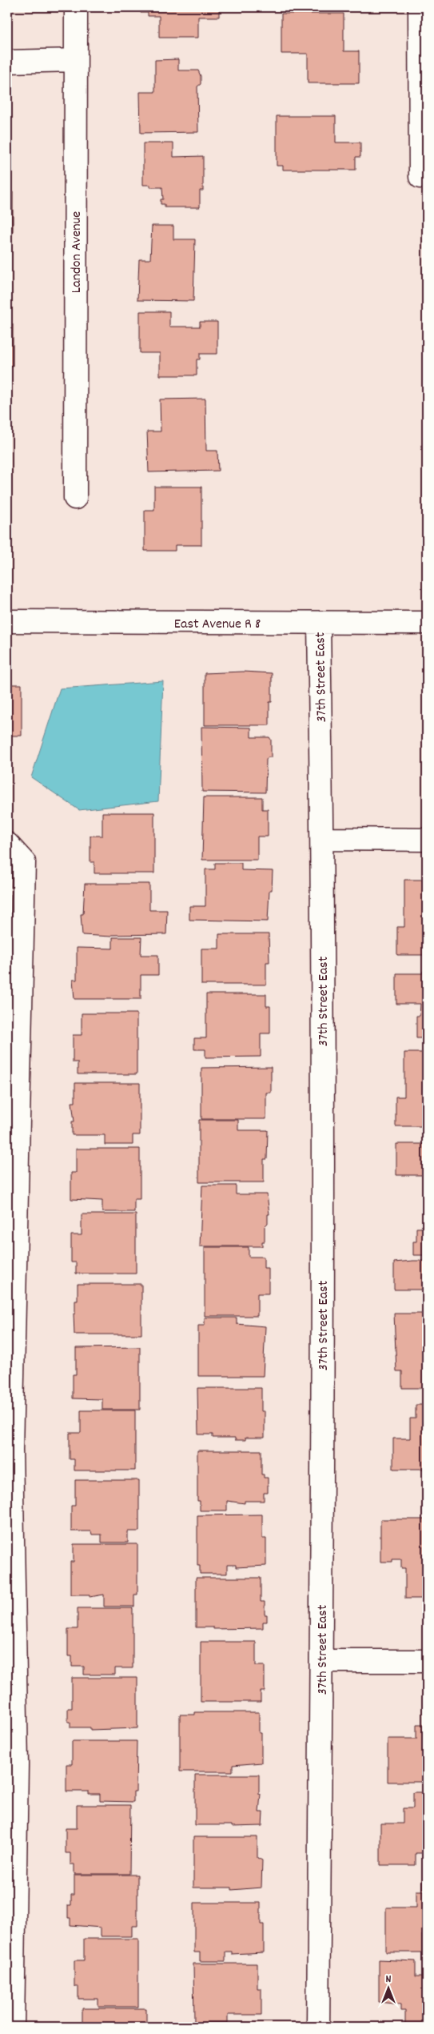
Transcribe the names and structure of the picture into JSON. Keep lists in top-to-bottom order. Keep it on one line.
{"streets":{"street":["Landon Avenue","East Avenue R 8","37th Street East"]},"crossings":[["East Avenue R 8","37th Street East"]],"north":"top"}
